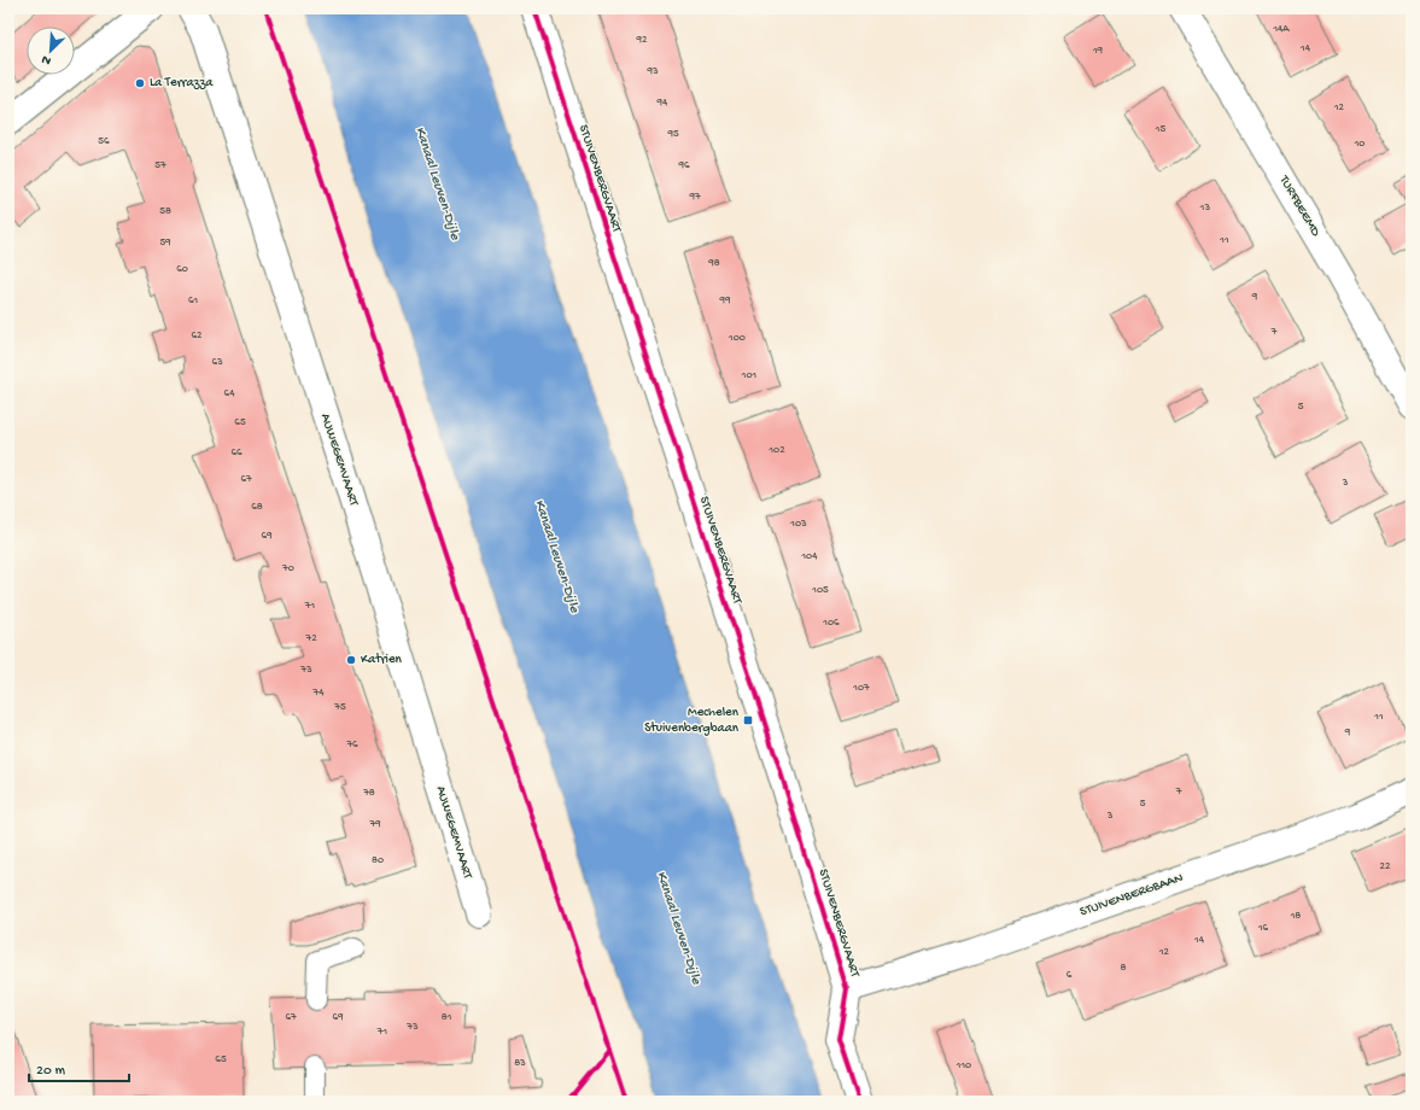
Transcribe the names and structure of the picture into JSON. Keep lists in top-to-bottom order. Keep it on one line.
{"streets":{"street":["STUIVENBERGVAART","TURFBEEMD","AUWEGEMVAART","STUIVENBERGBAAN"]},"crossings":[["STUIVENBERGVAART","STUIVENBERGBAAN"]],"water":["Kanaal Leuven-Dijle"],"places":{"other":["La Terrazza","Katrien"],"transit":["Mechelen Stuivenbergbaan"]},"house_numbers":["14A","92","14","19","93","94","12","15","95","56","10","57","96","97","13","58","11","59","98","60","9","61","99","7","62","100","63","101","64","5","65","102","66","67","3","68","103","69","104","70","105","71","106","72","73","107","74","75","11","9","76","7","78","5","3","79","80","22","18","16","14","12","8","6","67","69","81","73","71","65","83","110"],"scale_bar":"20 m","north":"bottom left"}
